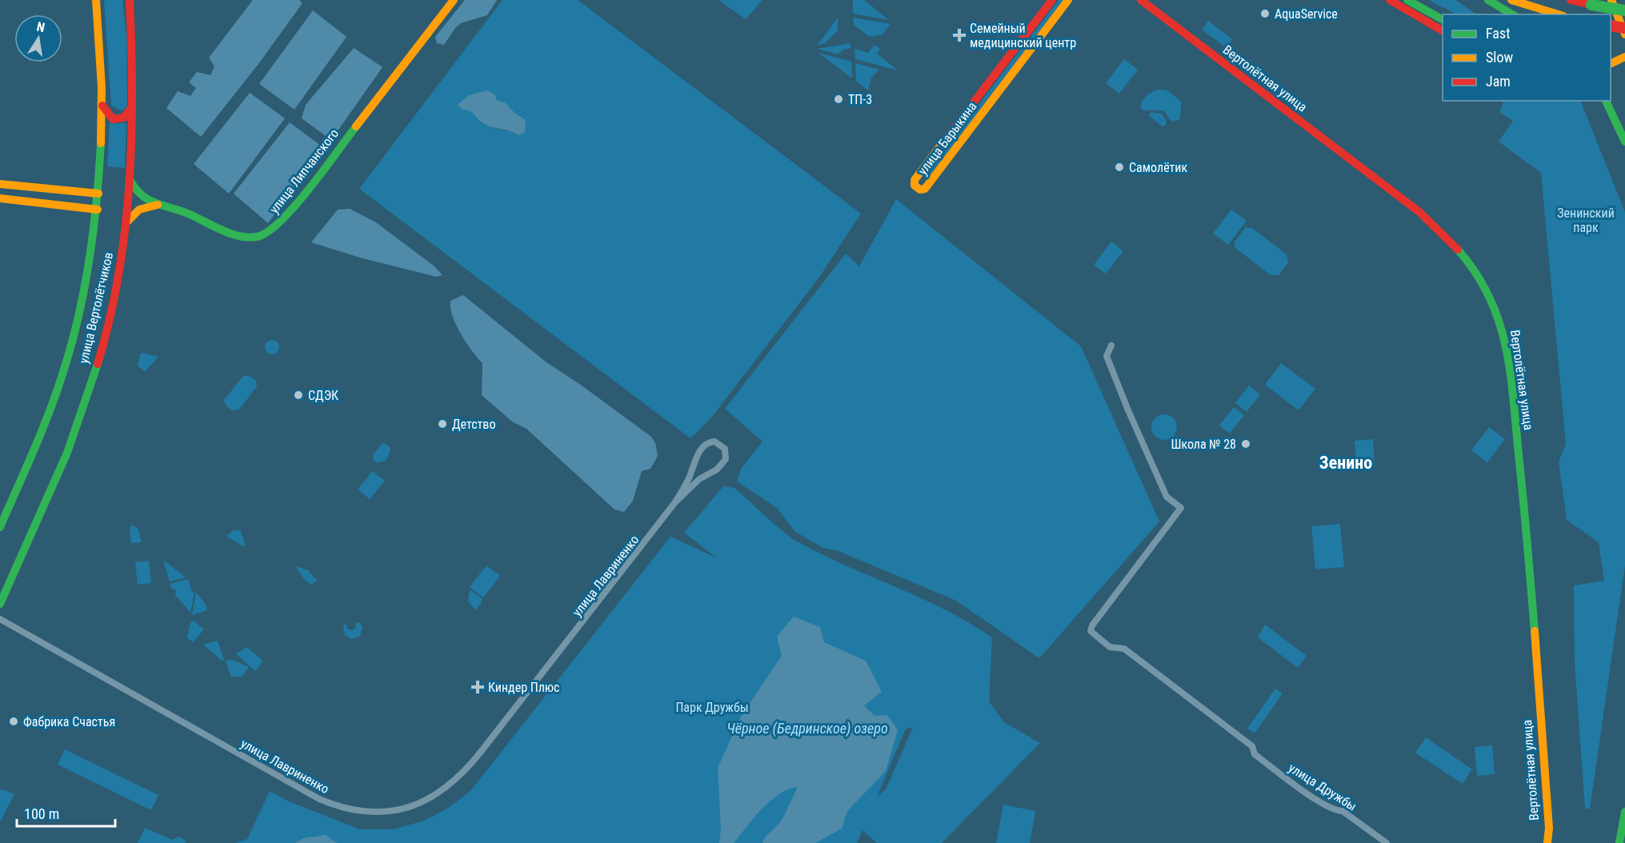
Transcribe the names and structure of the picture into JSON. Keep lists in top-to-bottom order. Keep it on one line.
{"streets":{"main road":["Вертолётная улица","улица Барыкина","улица Липчанского","улица Вертолётчиков"],"street":["улица Лавриненко","улица Дружбы"]},"crossings":[["улица Липчанского","улица Вертолётчиков"]],"districts":["Зенино"],"water":["Чёрное (Бедринское) озеро"],"parks":["Зенинский парк","Парк Дружбы"],"places":{"other":["AquaService","ТП-3","Самолётик","СДЭК","Детство","Школа № 28","Фабрика Счастья"],"health":["Семейный медицинский центр","Киндер Плюс"]},"legend":["Fast","Slow","Jam"],"scale_bar":"100 m","north":"top"}
